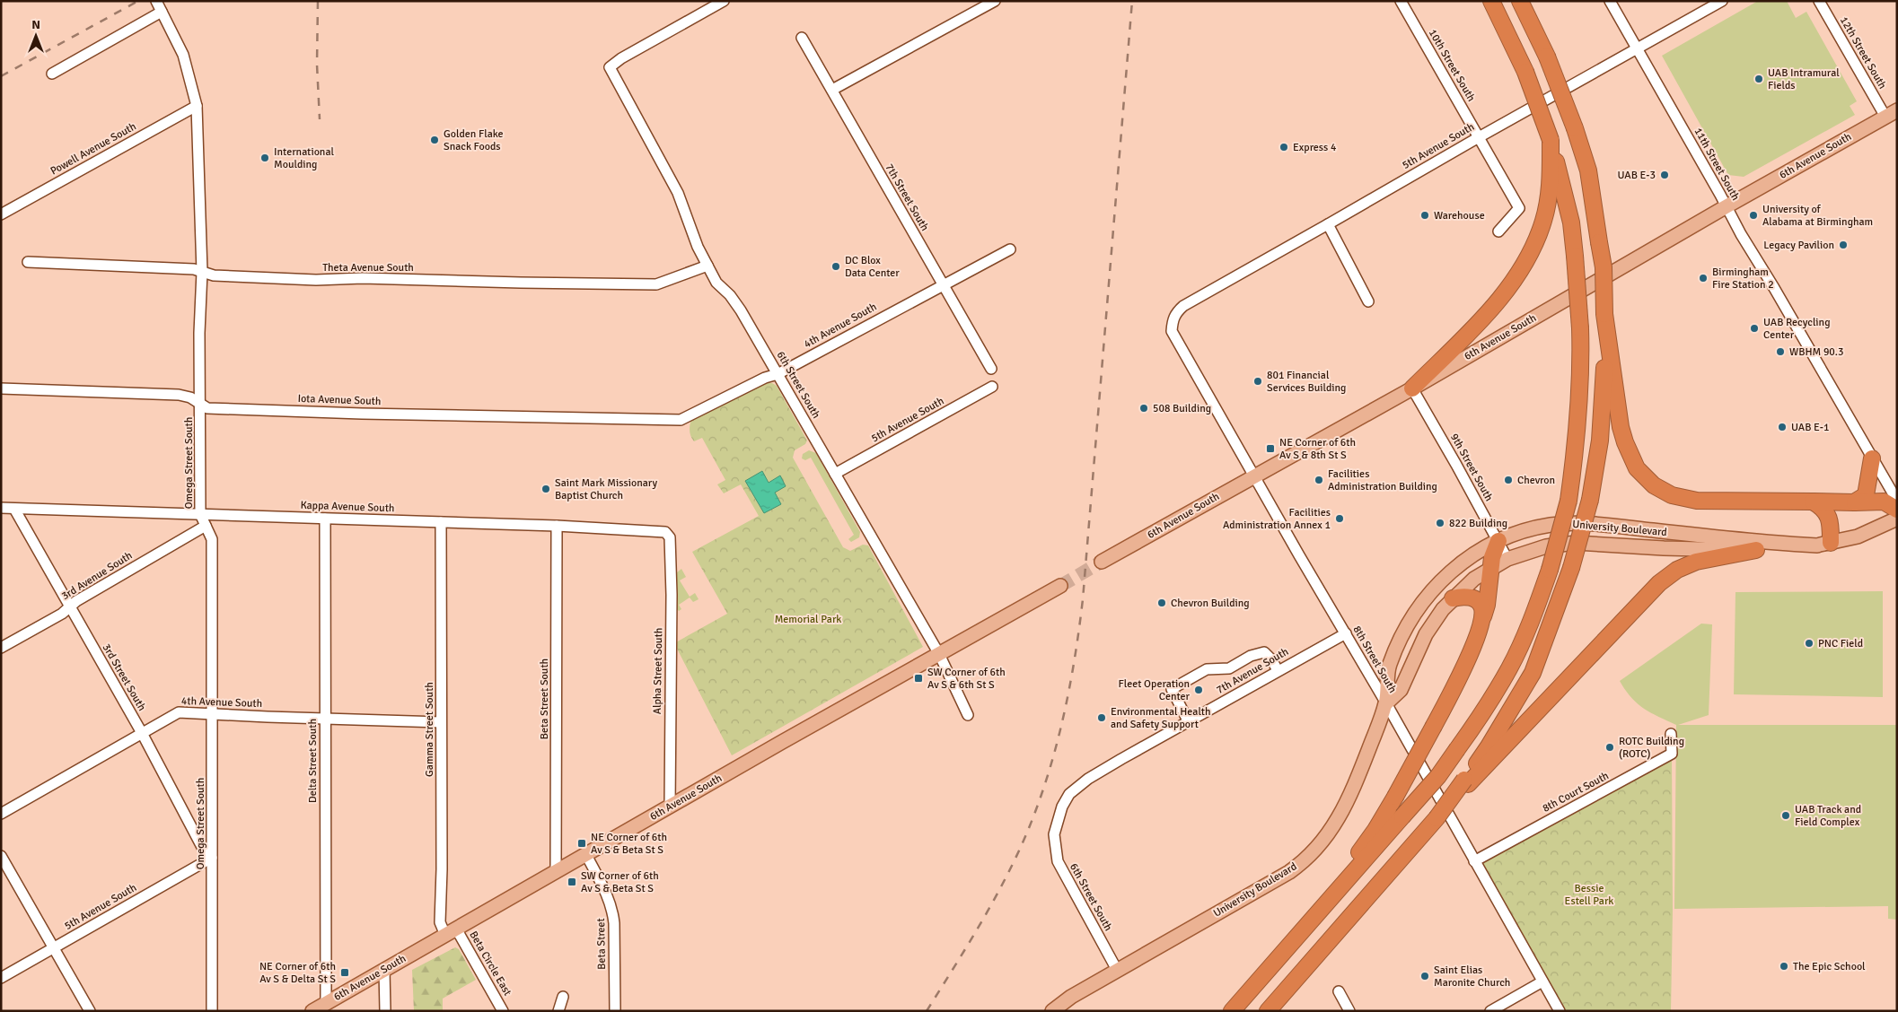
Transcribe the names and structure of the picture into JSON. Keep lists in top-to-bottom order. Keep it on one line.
{"streets":{"main road":["6th Avenue South","University Boulevard"],"street":["12th Street South","10th Street South","5th Avenue South","Powell Avenue South","11th Street South","7th Street South","Theta Avenue South","4th Avenue South","6th Street South","Iota Avenue South","Omega Street South","9th Street South","Kappa Avenue South","3rd Avenue South","8th Street South","Alpha Street South","7th Avenue South","3rd Street South","Beta Street South","Gamma Street South","Delta Street South","8th Court South","Beta Street","Beta Circle East"]},"crossings":[["12th Street South","6th Avenue South"],["10th Street South","5th Avenue South"],["5th Avenue South","11th Street South"],["5th Avenue South","6th Street South"],["5th Avenue South","Omega Street South"],["5th Avenue South","8th Street South"],["5th Avenue South","3rd Street South"],["Powell Avenue South","Omega Street South"],["6th Avenue South","11th Street South"],["6th Avenue South","6th Street South"],["6th Avenue South","9th Street South"],["6th Avenue South","8th Street South"],["6th Avenue South","Alpha Street South"],["6th Avenue South","Beta Street South"],["6th Avenue South","Gamma Street South"],["6th Avenue South","Delta Street South"],["6th Avenue South","Beta Street"],["6th Avenue South","Beta Circle East"],["7th Street South","4th Avenue South"],["Theta Avenue South","6th Street South"],["Theta Avenue South","Omega Street South"],["4th Avenue South","6th Street South"],["4th Avenue South","Iota Avenue South"],["4th Avenue South","Omega Street South"],["4th Avenue South","3rd Street South"],["4th Avenue South","Gamma Street South"],["4th Avenue South","Delta Street South"],["6th Street South","University Boulevard"],["6th Street South","7th Avenue South"],["Iota Avenue South","Omega Street South"],["Omega Street South","Kappa Avenue South"],["Omega Street South","3rd Avenue South"],["Omega Street South","3rd Street South"],["9th Street South","University Boulevard"],["Kappa Avenue South","Alpha Street South"],["Kappa Avenue South","3rd Street South"],["Kappa Avenue South","Beta Street South"],["Kappa Avenue South","Gamma Street South"],["Kappa Avenue South","Delta Street South"],["University Boulevard","8th Street South"],["3rd Avenue South","3rd Street South"],["8th Street South","7th Avenue South"],["8th Street South","8th Court South"],["Gamma Street South","Beta Circle East"]],"parks":["Memorial Park","Bessie Estell Park"],"places":{"other":["UAB Intramural Fields","Golden Flake Snack Foods","Express 4","International Moulding","UAB E-3","Warehouse","University of Alabama at Birmingham","Legacy Pavilion","DC Blox Data Center","Birmingham Fire Station 2","UAB Recycling Center","WBHM 90.3","801 Financial Services Building","508 Building","UAB E-1","Facilities Administration Building","Chevron","Saint Mark Missionary Baptist Church","Facilities Administration Annex 1","822 Building","Chevron Building","PNC Field","Fleet Operation Center","Environmental Health and Safety Support","ROTC Building (ROTC)","UAB Track and Field Complex","The Epic School","Saint Elias Maronite Church"],"transit":["NE Corner of 6th Av S & 8th St S","SW Corner of 6th Av S & 6th St S","NE Corner of 6th Av S & Beta St S","SW Corner of 6th Av S & Beta St S","NE Corner of 6th Av S & Delta St S"]},"north":"top"}
